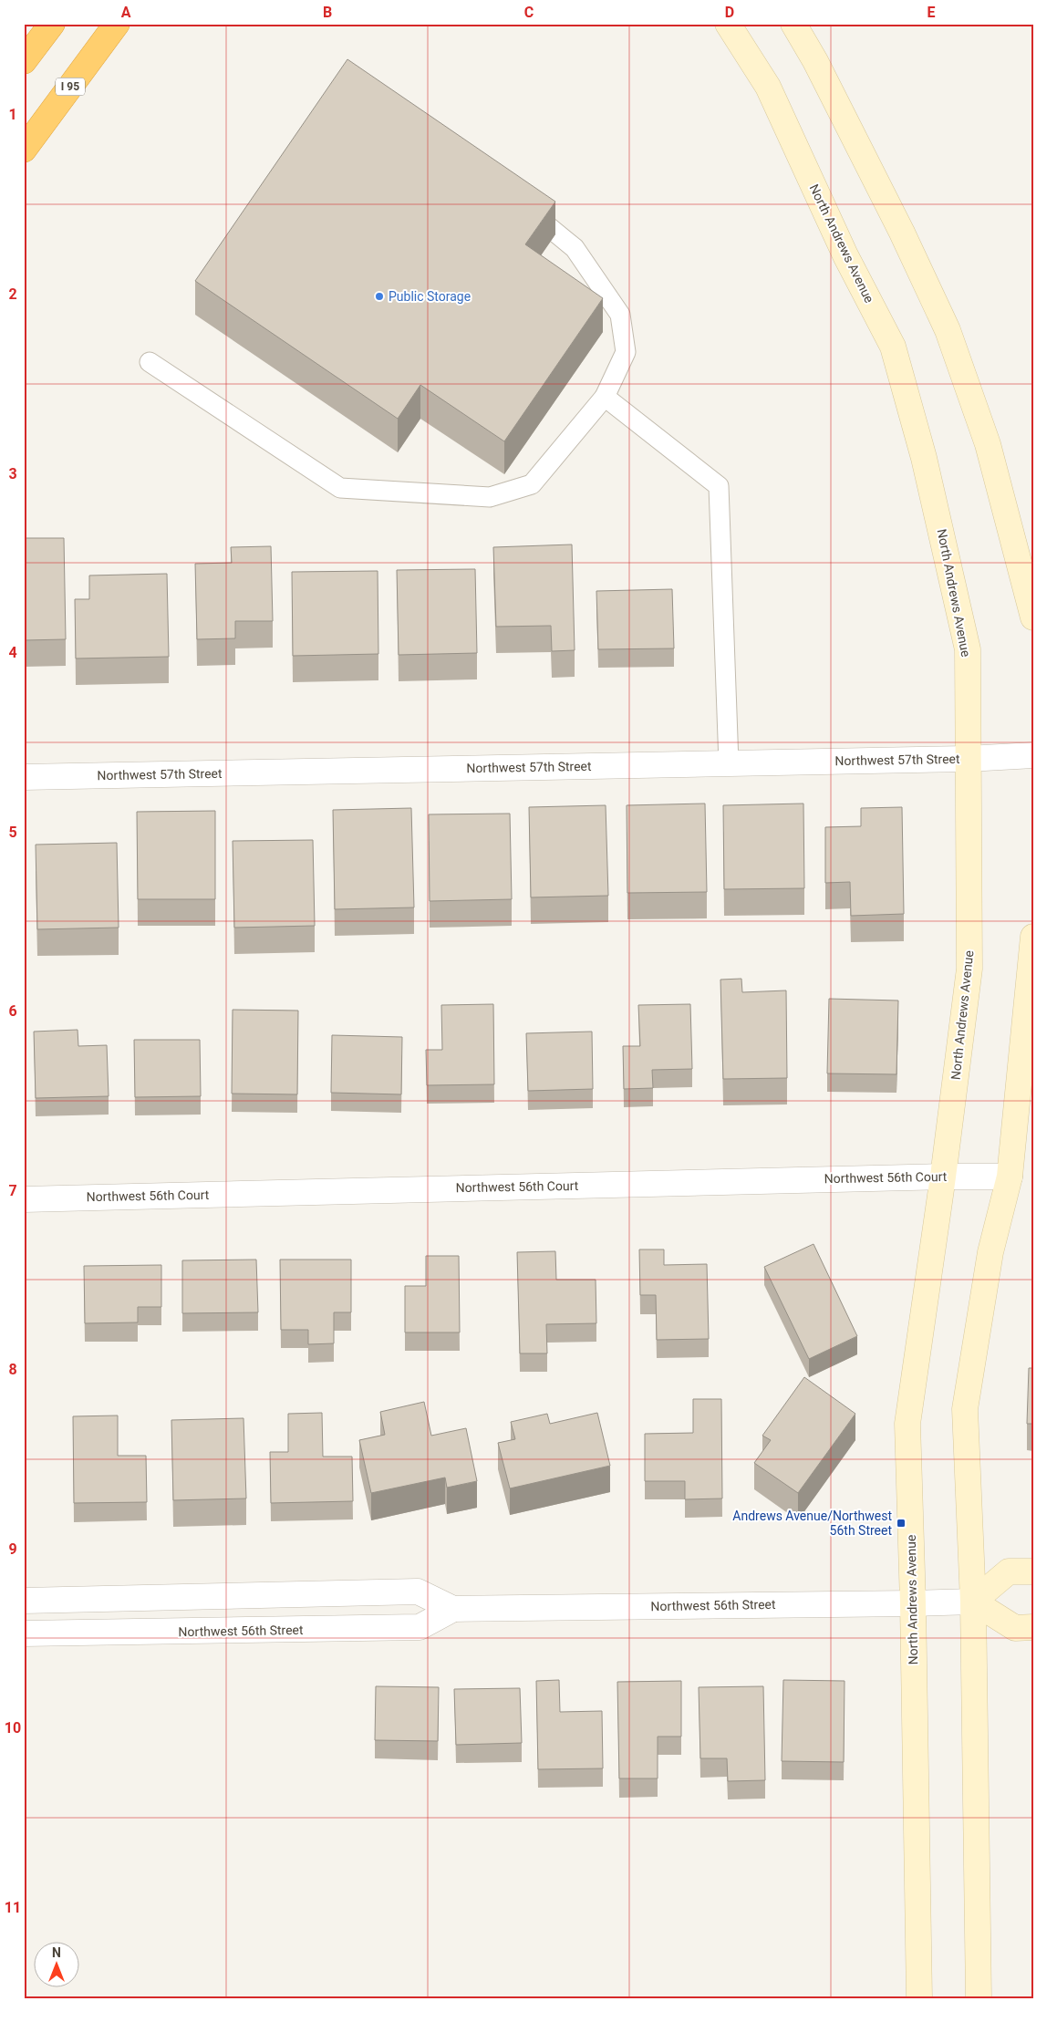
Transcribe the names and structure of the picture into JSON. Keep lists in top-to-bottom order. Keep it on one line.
{"streets":{"highway":["I 95"],"main road":["North Andrews Avenue"],"street":["Northwest 57th Street","Northwest 56th Court","Northwest 56th Street"]},"crossings":[["North Andrews Avenue","Northwest 57th Street"],["North Andrews Avenue","Northwest 56th Court"],["North Andrews Avenue","Northwest 56th Street"]],"places":{"other":["Public Storage"],"transit":["Andrews Avenue/Northwest 56th Street"]},"north":"top","grid":{"columns":["A","B","C","D","E"],"rows":["1","2","3","4","5","6","7","8","9","10","11"]}}
